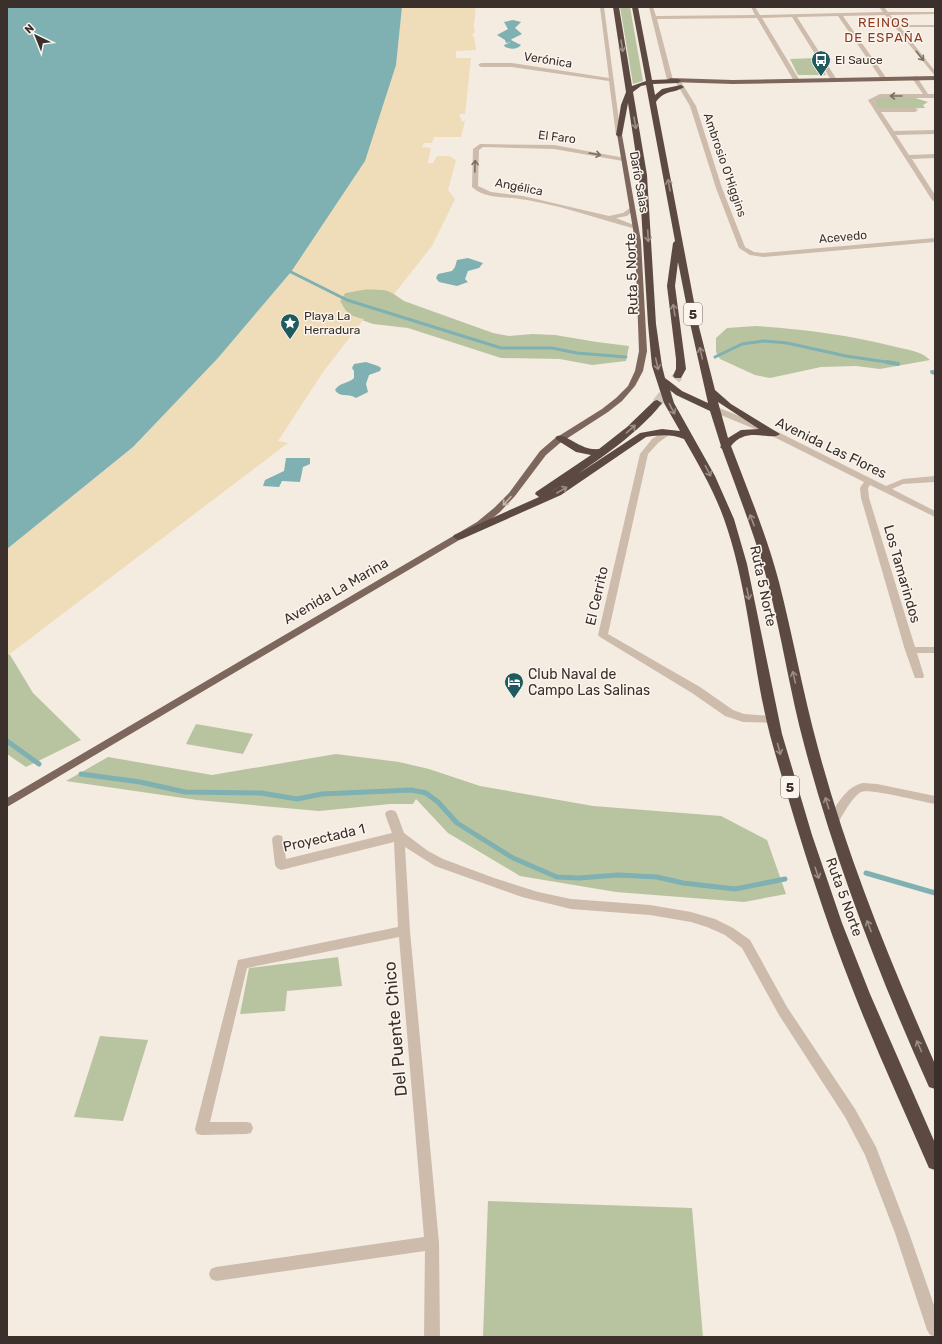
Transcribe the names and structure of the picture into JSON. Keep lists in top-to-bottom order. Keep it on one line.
{"streets":{"highway":["Ruta 5 Norte","5"],"main road":["Darío Salas","Avenida La Marina"],"street":["Verónica","El Faro","Ambrosio O'Higgins","Angélica","Acevedo","Avenida Las Flores","Los Tamarindos","El Cerrito","Proyectada 1","Del Puente Chico"]},"crossings":[["Verónica","Darío Salas"],["El Faro","Darío Salas"],["El Faro","Angélica"],["Ambrosio O'Higgins","Acevedo"],["Darío Salas","Angélica"],["Darío Salas","Avenida La Marina"],["Ruta 5 Norte","Avenida Las Flores"],["Ruta 5 Norte","El Cerrito"],["Avenida Las Flores","Los Tamarindos"],["Proyectada 1","Del Puente Chico"]],"one_way":["El Faro"],"districts":["REINOS DE ESPAÑA"],"places":{"bus stop":["El Sauce"],"place":["Playa La Herradura"],"hotel":["Club Naval de Campo Las Salinas"]},"north":"top left"}
